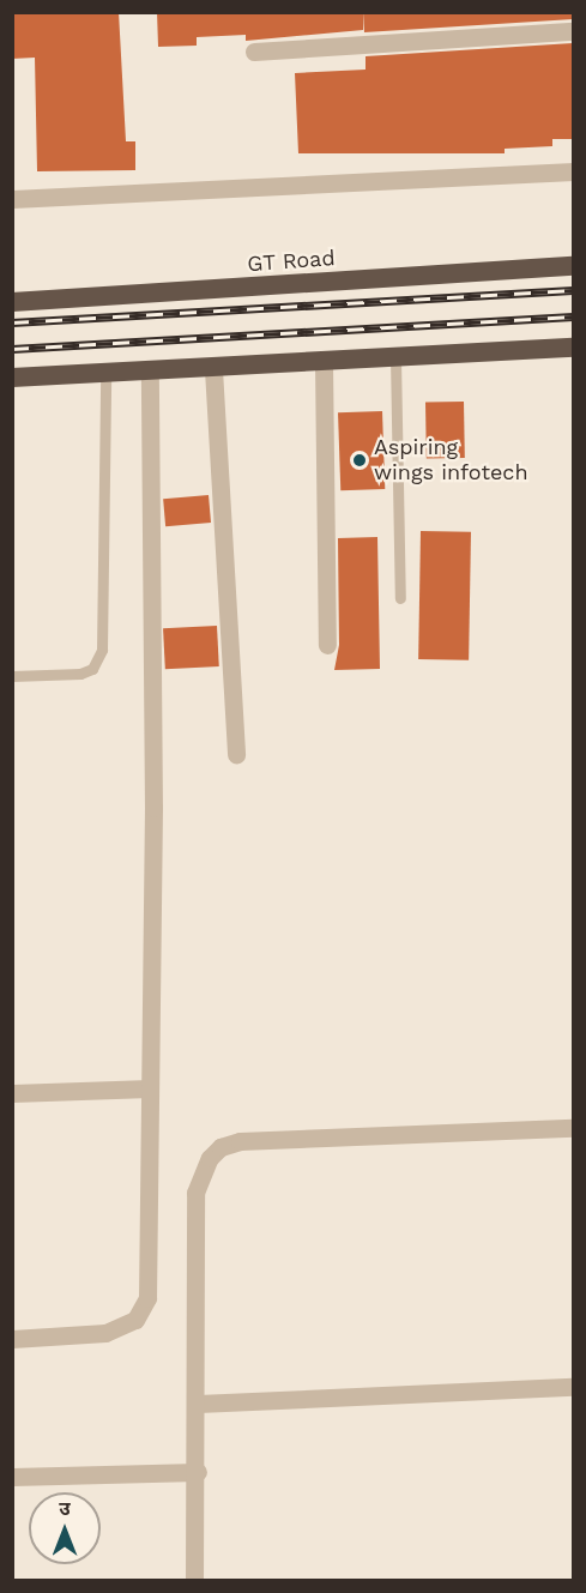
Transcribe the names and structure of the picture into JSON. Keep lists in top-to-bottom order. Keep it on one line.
{"streets":{"highway":["GT Road"]},"places":["Aspiring wings infotech"],"north":"top"}
